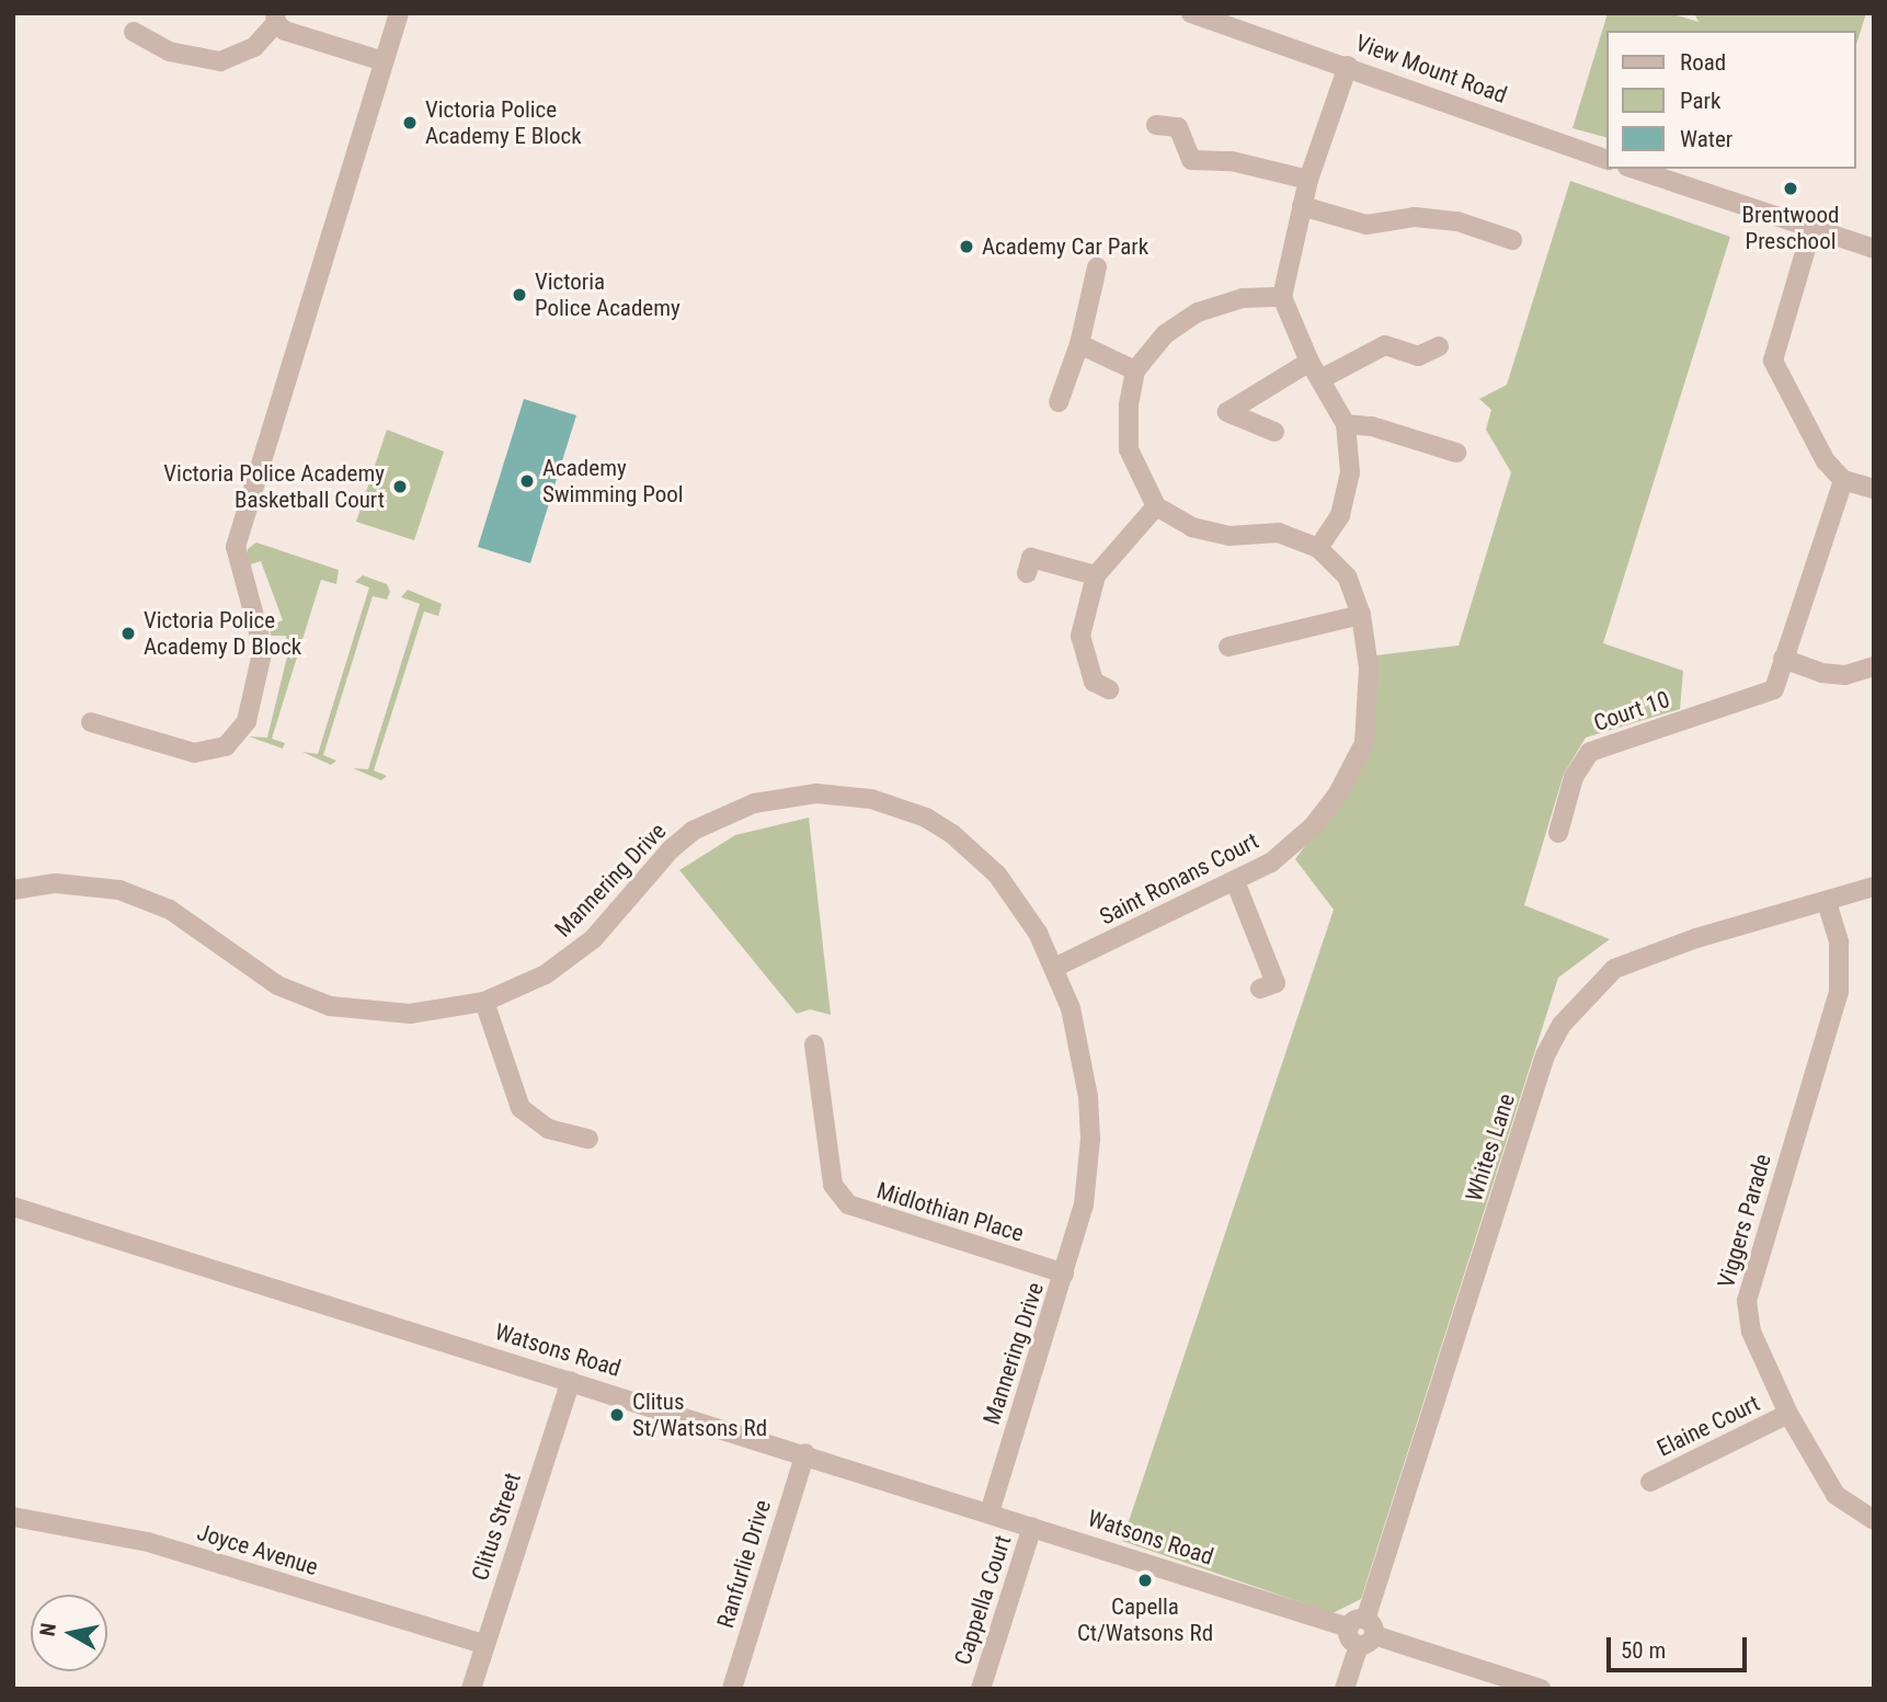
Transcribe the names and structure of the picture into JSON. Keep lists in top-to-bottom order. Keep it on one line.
{"streets":{"street":["View Mount Road","Court 10","Saint Ronans Court","Mannering Drive","Whites Lane","Midlothian Place","Viggers Parade","Watsons Road","Elaine Court","Clitus Street","Joyce Avenue","Ranfurlie Drive","Cappella Court"]},"crossings":[["Saint Ronans Court","Mannering Drive"],["Mannering Drive","Midlothian Place"],["Mannering Drive","Watsons Road"],["Whites Lane","Viggers Parade"],["Whites Lane","Watsons Road"],["Viggers Parade","Elaine Court"],["Watsons Road","Clitus Street"],["Watsons Road","Ranfurlie Drive"],["Watsons Road","Cappella Court"],["Clitus Street","Joyce Avenue"]],"places":["Victoria Police Academy E Block","Brentwood Preschool","Academy Car Park","Victoria Police Academy","Academy Swimming Pool","Victoria Police Academy Basketball Court","Victoria Police Academy D Block","Clitus St/Watsons Rd","Capella Ct/Watsons Rd"],"legend":["Road","Park","Water"],"scale_bar":"50 m","north":"left"}
